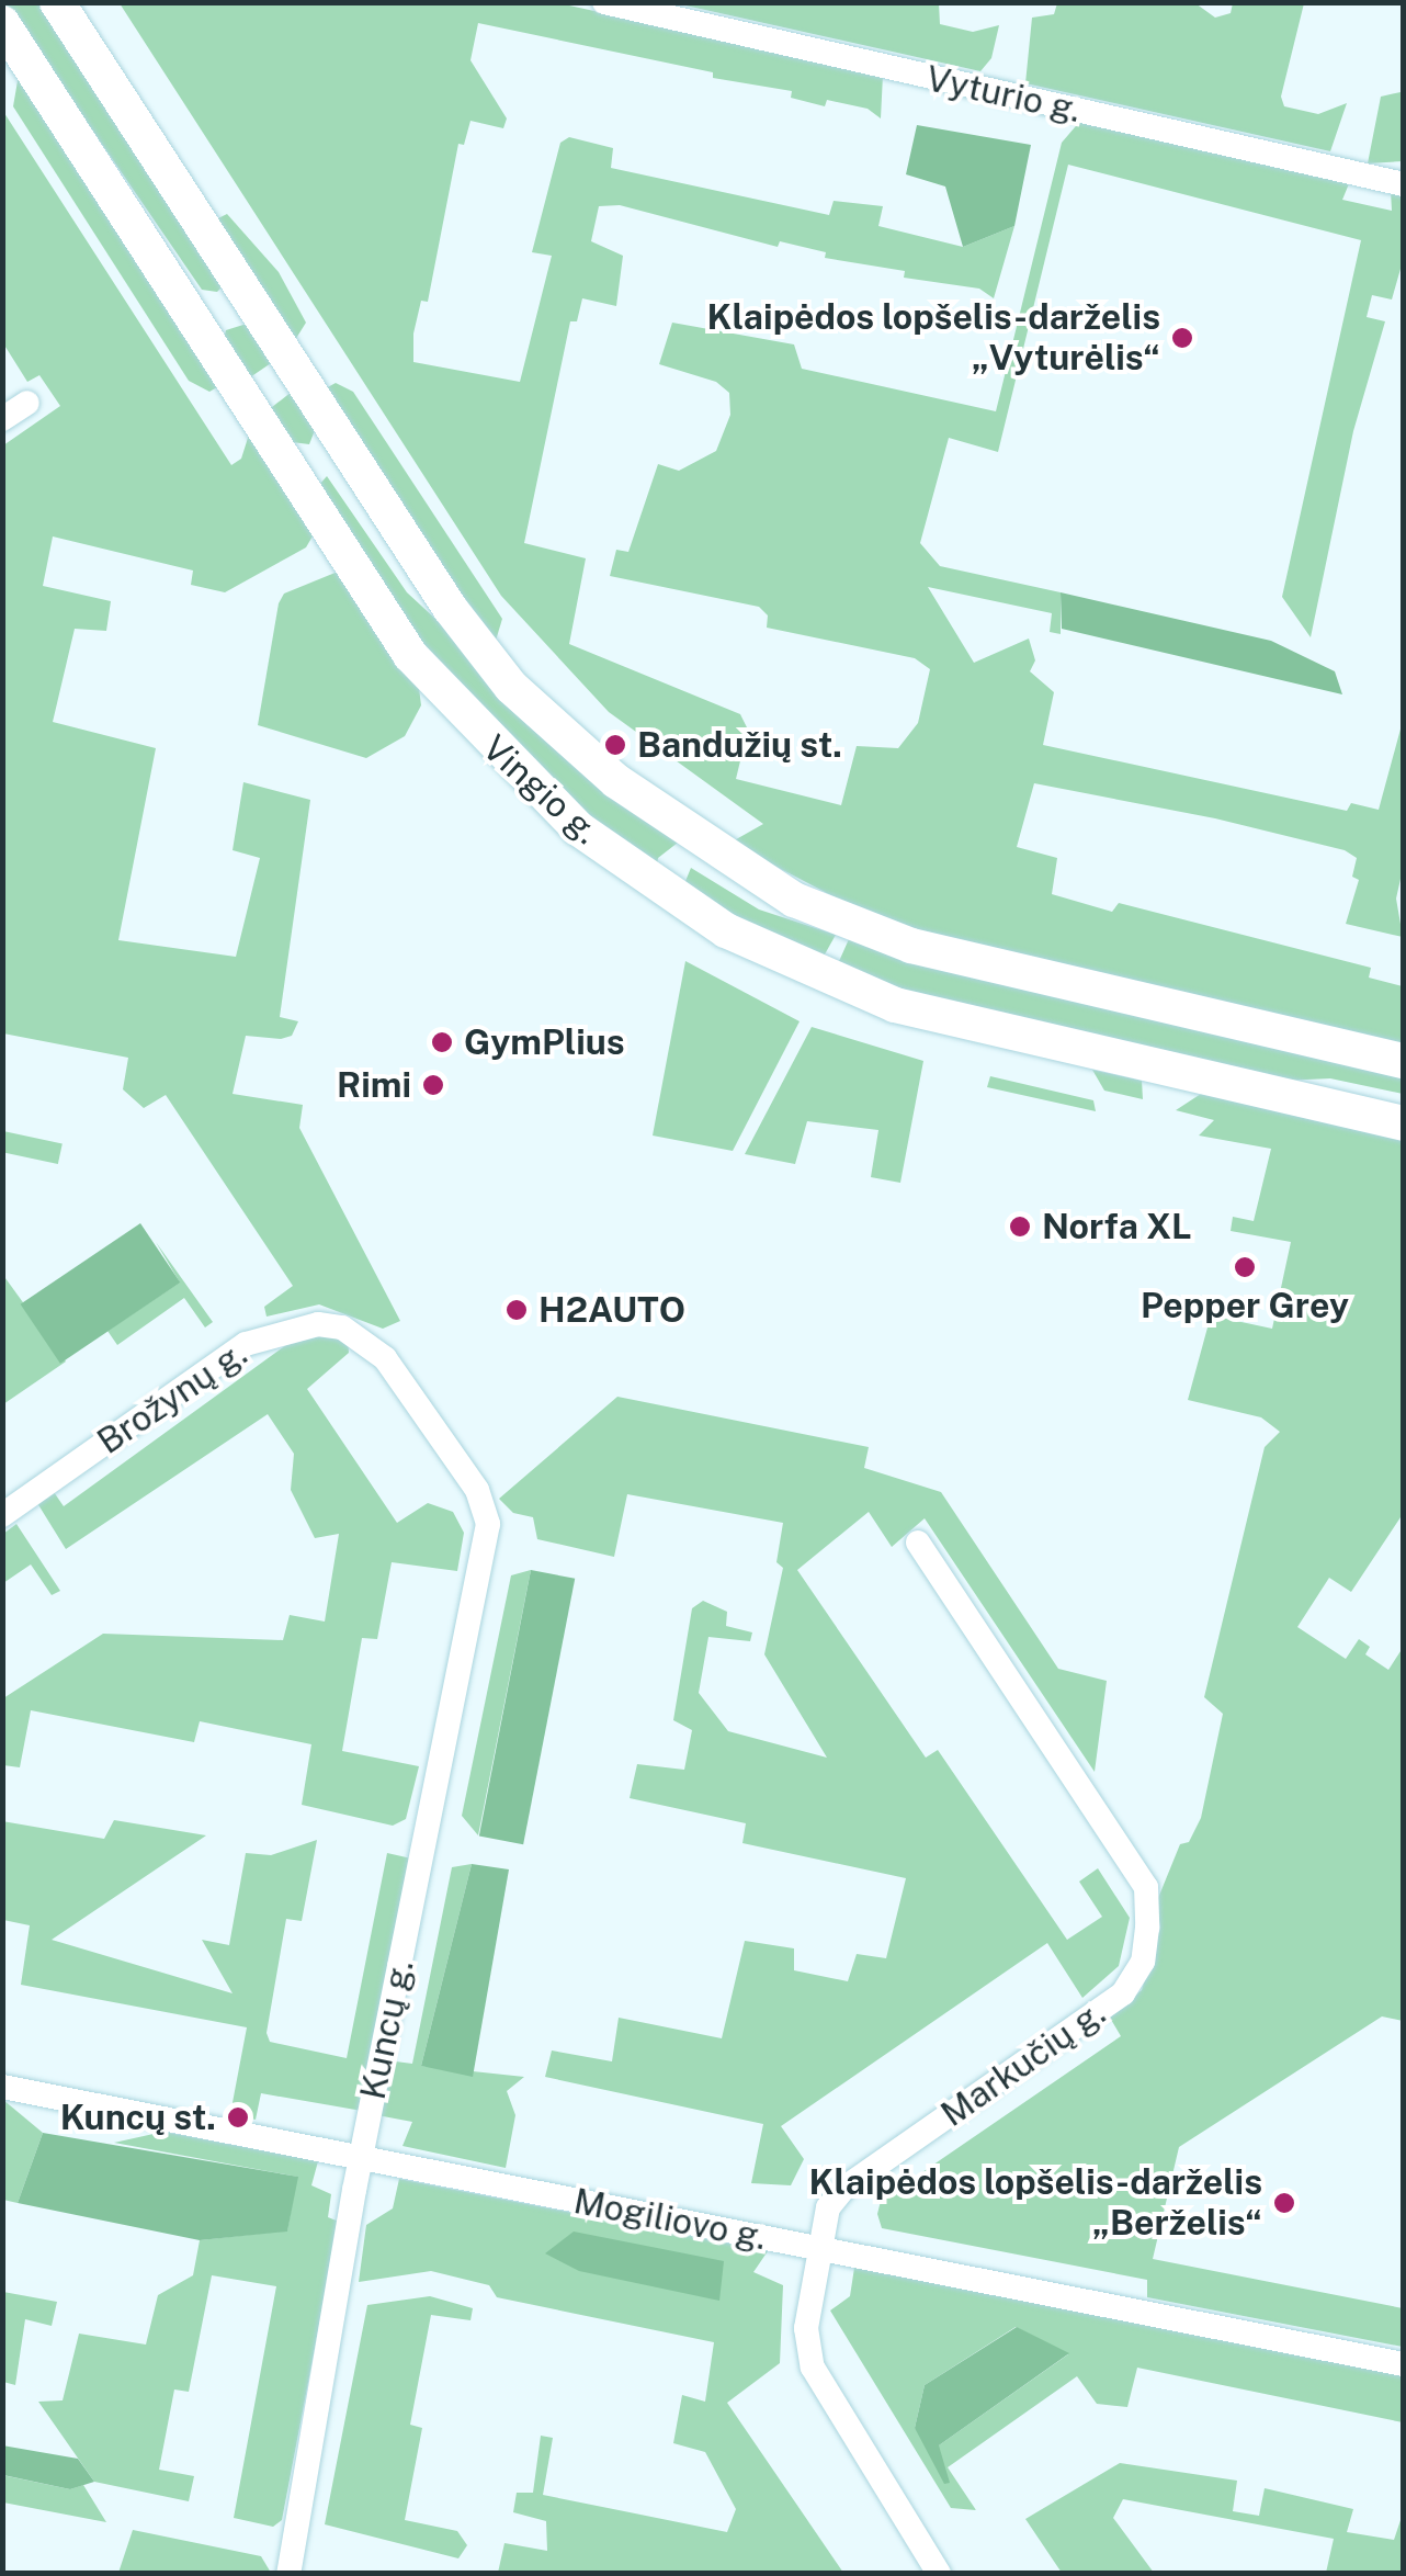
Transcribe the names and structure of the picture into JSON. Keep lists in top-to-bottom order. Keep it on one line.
{"streets":{"main road":["Vingio g."],"street":["Vyturio g.","Brožynų g.","Kuncų g.","Markučių g.","Mogiliovo g."]},"crossings":[["Brožynų g.","Kuncų g."],["Kuncų g.","Mogiliovo g."],["Markučių g.","Mogiliovo g."]],"places":["Klaipėdos lopšelis-darželis „Vyturėlis“","Bandužių st.","GymPlius","Rimi","Norfa XL","Pepper Grey","H2AUTO","Kuncų st.","Klaipėdos lopšelis-darželis „Berželis“"]}
